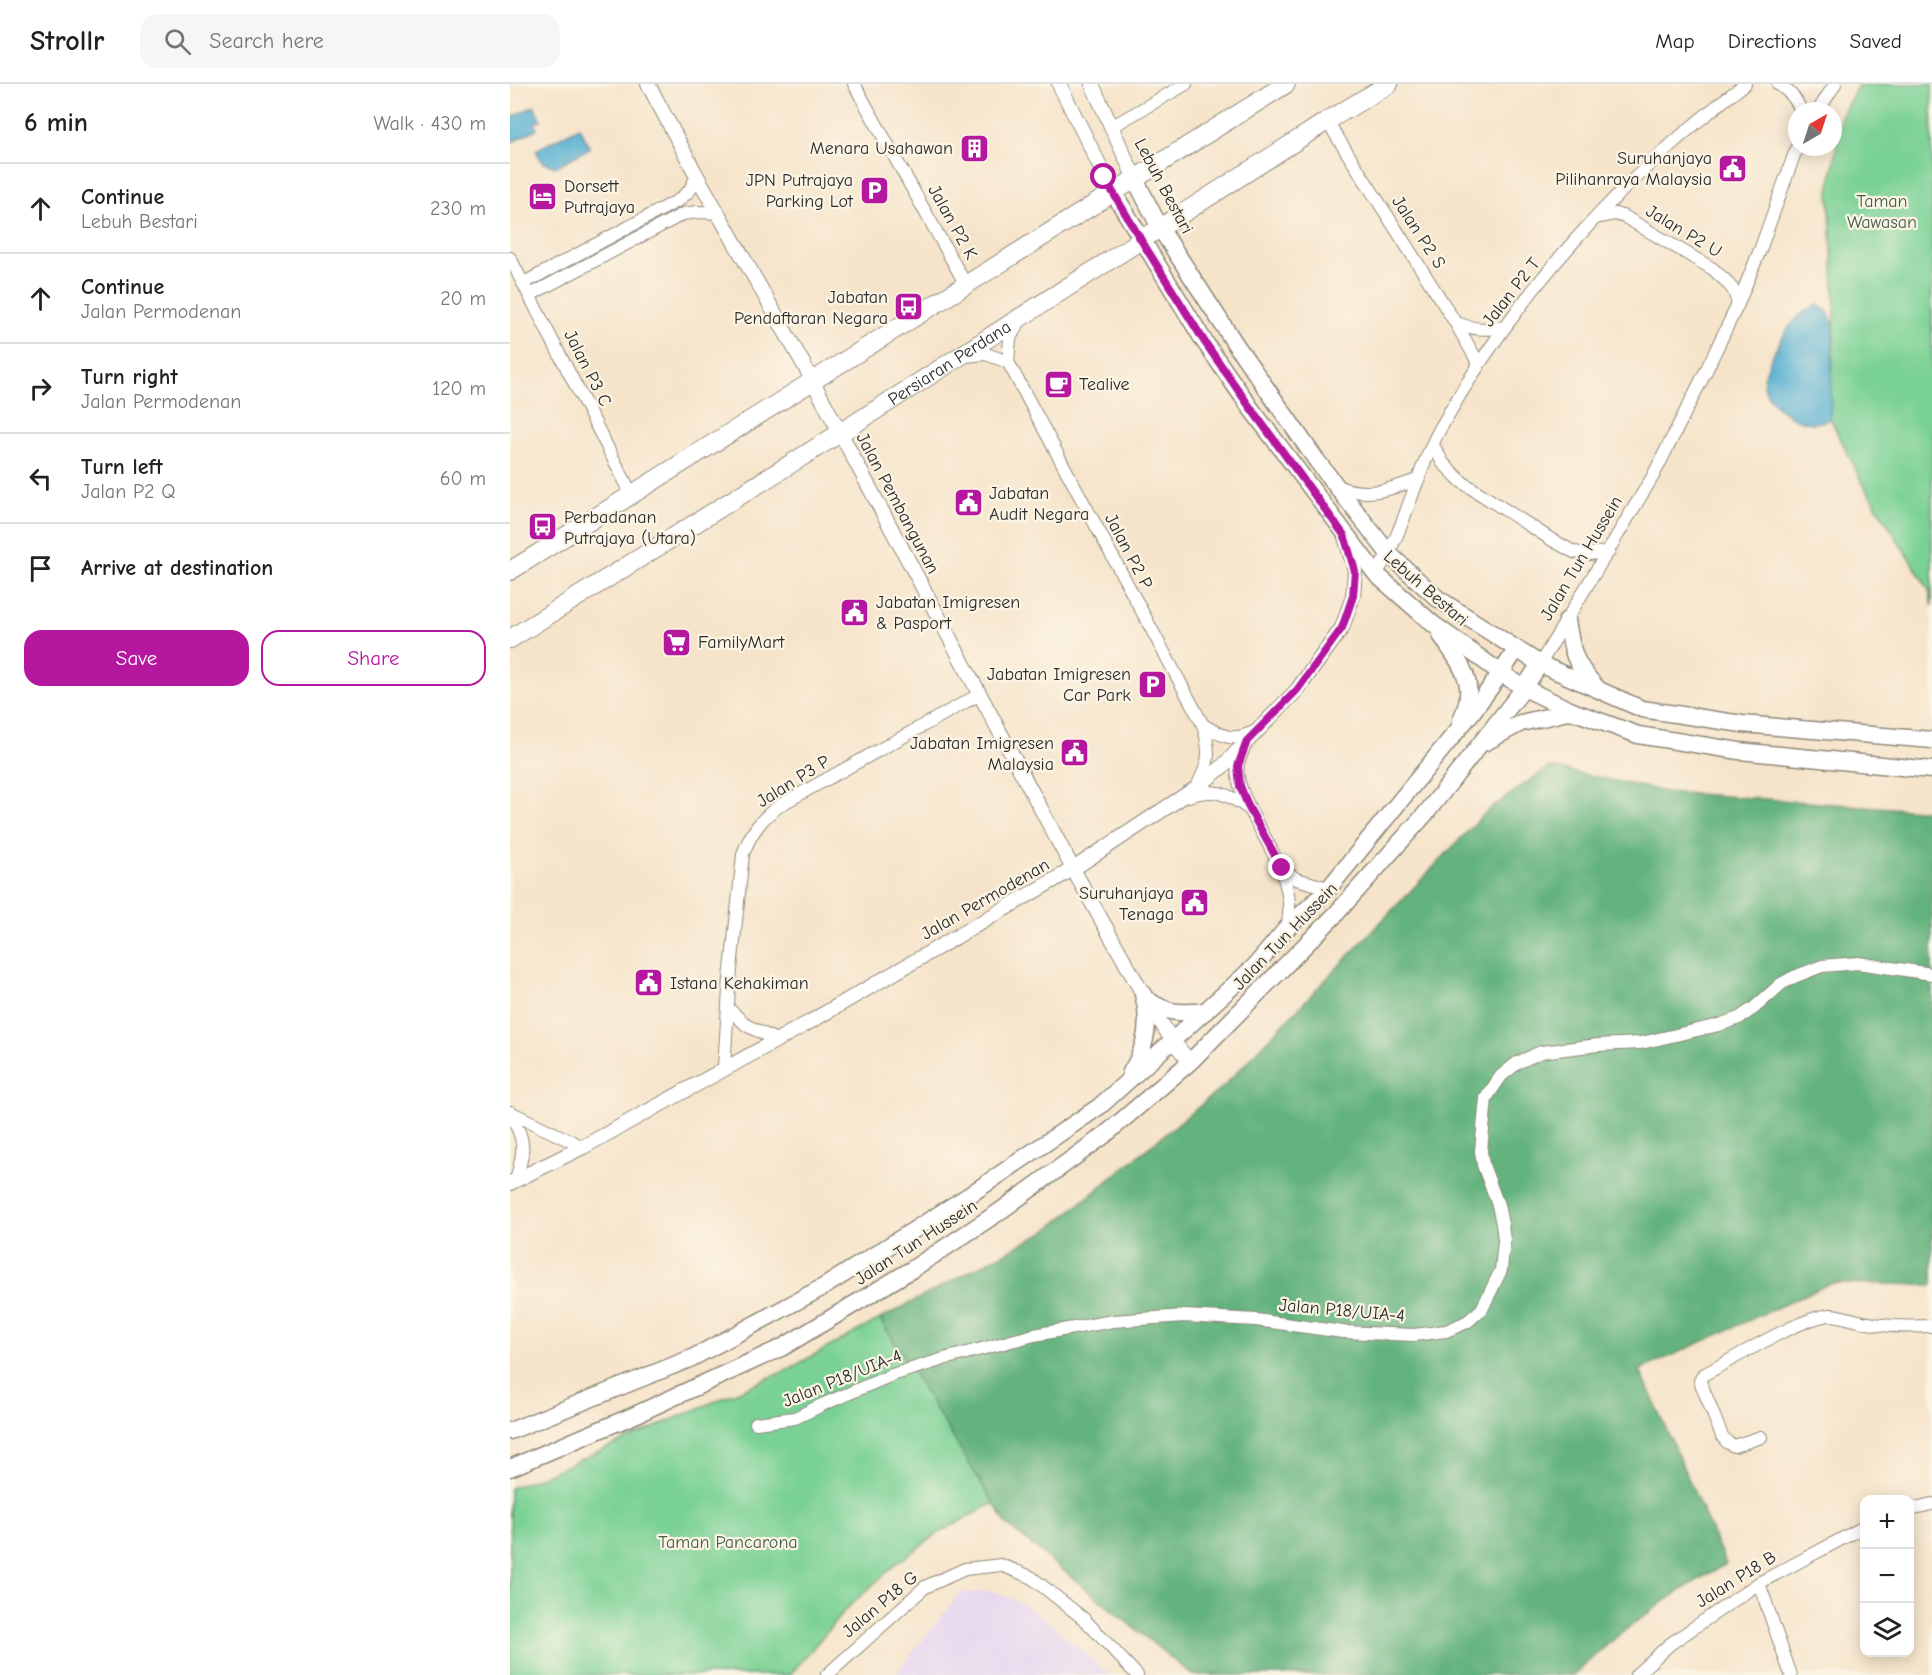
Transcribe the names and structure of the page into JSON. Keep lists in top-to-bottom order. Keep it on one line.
{"streets":{"main road":["Lebuh Bestari","Persiaran Perdana","Jalan Tun Hussein"],"street":["Jalan P2 K","Jalan P2 U","Jalan P2 S","Jalan P2 T","Jalan P3 C","Jalan Pembangunan","Jalan P2 P","Jalan P3 P","Jalan Permodenan","Jalan P18/UIA-4","Jalan P18 B","Jalan P18 G"]},"crossings":[["Lebuh Bestari","Jalan P2 T"],["Lebuh Bestari","Persiaran Perdana"],["Lebuh Bestari","Jalan Tun Hussein"],["Lebuh Bestari","Jalan Permodenan"],["Jalan P2 U","Jalan P2 T"],["Jalan P2 U","Jalan Tun Hussein"],["Jalan P2 S","Jalan P2 T"],["Jalan P2 S","Persiaran Perdana"],["Persiaran Perdana","Jalan Pembangunan"],["Jalan Pembangunan","Jalan Tun Hussein"],["Jalan Pembangunan","Jalan P3 P"],["Jalan Pembangunan","Jalan Permodenan"],["Jalan P2 P","Jalan Permodenan"],["Jalan Tun Hussein","Jalan Permodenan"],["Jalan P3 P","Jalan Permodenan"]],"parks":["Taman Wawasan","Taman Pancarona"],"places":{"building":["Menara Usahawan"],"public building":["Suruhanjaya Pilihanraya Malaysia","Jabatan Audit Negara","Jabatan Imigresen & Pasport","Jabatan Imigresen Malaysia","Suruhanjaya Tenaga","Istana Kehakiman"],"parking":["JPN Putrajaya Parking Lot","Jabatan Imigresen Car Park"],"hotel":["Dorsett Putrajaya"],"bus stop":["Jabatan Pendaftaran Negara","Perbadanan Putrajaya (Utara)"],"cafe":["Tealive"],"supermarket":["FamilyMart"]},"north":"top right","page":{"header":"Strollr","search":"Search here","nav":["Map","Directions","Saved"],"heading":["6 min","Walk · 430 m"],"list":[["Continue","Lebuh Bestari","230 m"],["Continue","Jalan Permodenan","20 m"],["Turn right","Jalan Permodenan","120 m"],["Turn left","Jalan P2 Q","60 m"],"Arrive at destination"],"buttons":["Save","Share"],"map_buttons":["+","−"]}}
